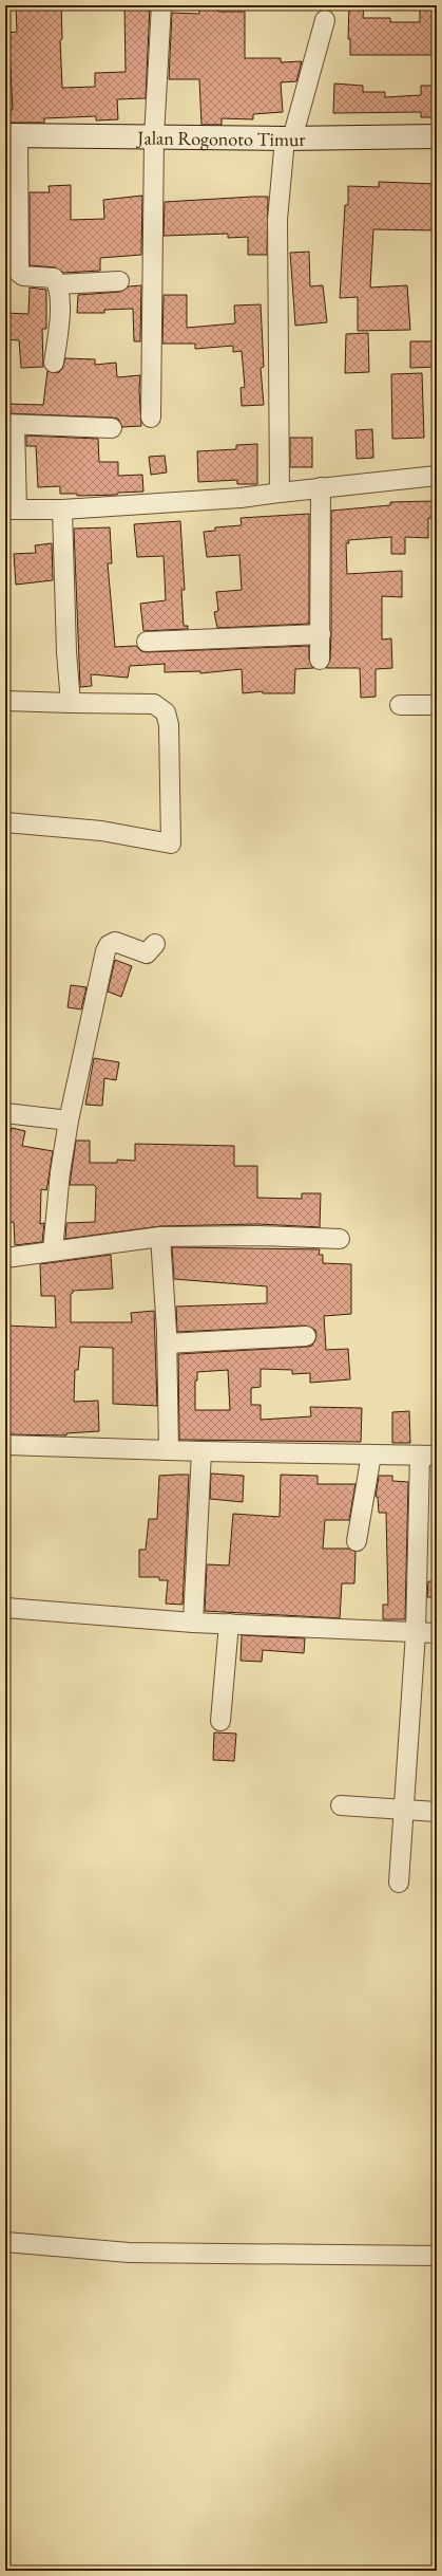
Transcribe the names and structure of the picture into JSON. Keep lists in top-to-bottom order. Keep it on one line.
{"streets":{"street":["Jalan Rogonoto Timur"]}}
